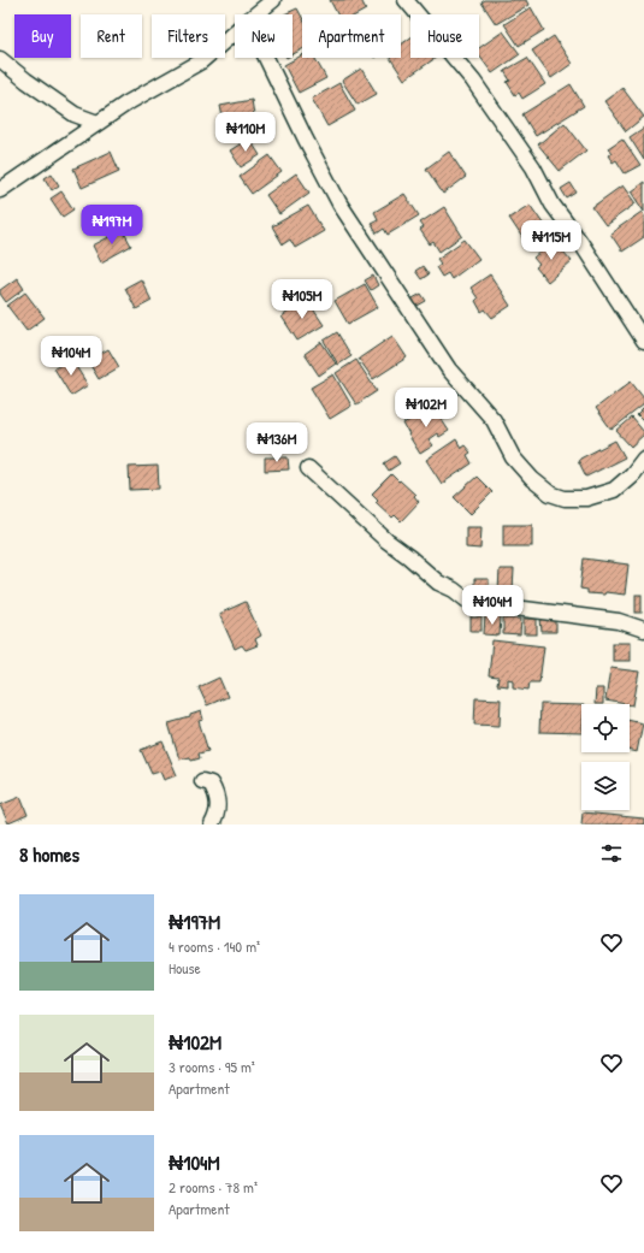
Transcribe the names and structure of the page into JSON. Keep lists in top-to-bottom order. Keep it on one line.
{"page":{"chip":["Buy","Rent","Filters","New","Apartment","House"],"price":["₦110M","₦197M","₦115M","₦105M","₦104M","₦102M","₦136M","₦104M"],"heading":"8 homes","list":[{"name":"₦197M","note":"4 rooms · 140 m² · House"},{"name":"₦102M","note":"3 rooms · 95 m² · Apartment"},{"name":"₦104M","note":"2 rooms · 78 m² · Apartment"}]}}
